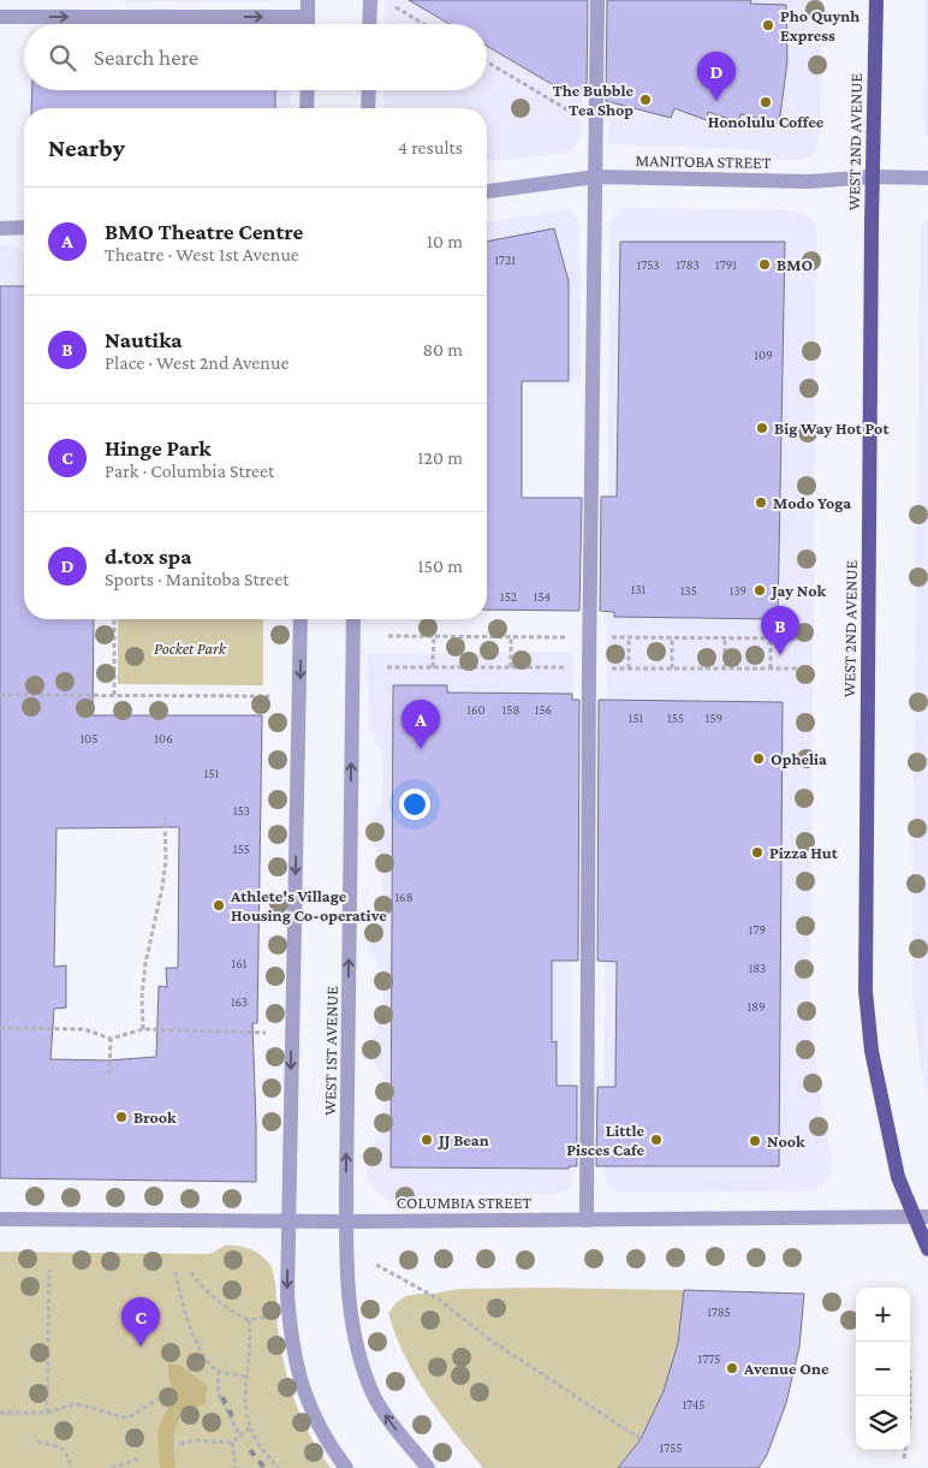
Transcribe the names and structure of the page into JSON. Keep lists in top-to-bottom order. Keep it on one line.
{"streets":{"main road":["WEST 2ND AVENUE"],"street":["MANITOBA STREET","WEST 1ST AVENUE","COLUMBIA STREET"]},"crossings":[["WEST 2ND AVENUE","MANITOBA STREET"],["WEST 2ND AVENUE","COLUMBIA STREET"],["WEST 1ST AVENUE","COLUMBIA STREET"]],"parks":["Pocket Park"],"places":["Pho Quynh Express","The Bubble Tea Shop","Honolulu Coffee","BMO","Big Way Hot Pot","Modo Yoga","Jay Nok","Ophelia","Pizza Hut","Athlete's Village Housing Co-operative","Brook","JJ Bean","Little Pisces Cafe","Nook","Avenue One"],"house_numbers":["1721","1753","1783","1791","109","131","135","139","152","154","160","158","156","151","155","159","105","106","151","153","155","168","179","161","183","163","189","1785","1775","1745","1755"],"page":{"search":"Search here","pins":["D","B","A","C"],"heading":["Nearby","4 results"],"list":[{"mark":"A","name":"BMO Theatre Centre","note":"Theatre · West 1st Avenue","value":"10 m"},{"mark":"B","name":"Nautika","note":"Place · West 2nd Avenue","value":"80 m"},{"mark":"C","name":"Hinge Park","note":"Park · Columbia Street","value":"120 m"},{"mark":"D","name":"d.tox spa","note":"Sports · Manitoba Street","value":"150 m"}],"map_buttons":["+","−"]}}
